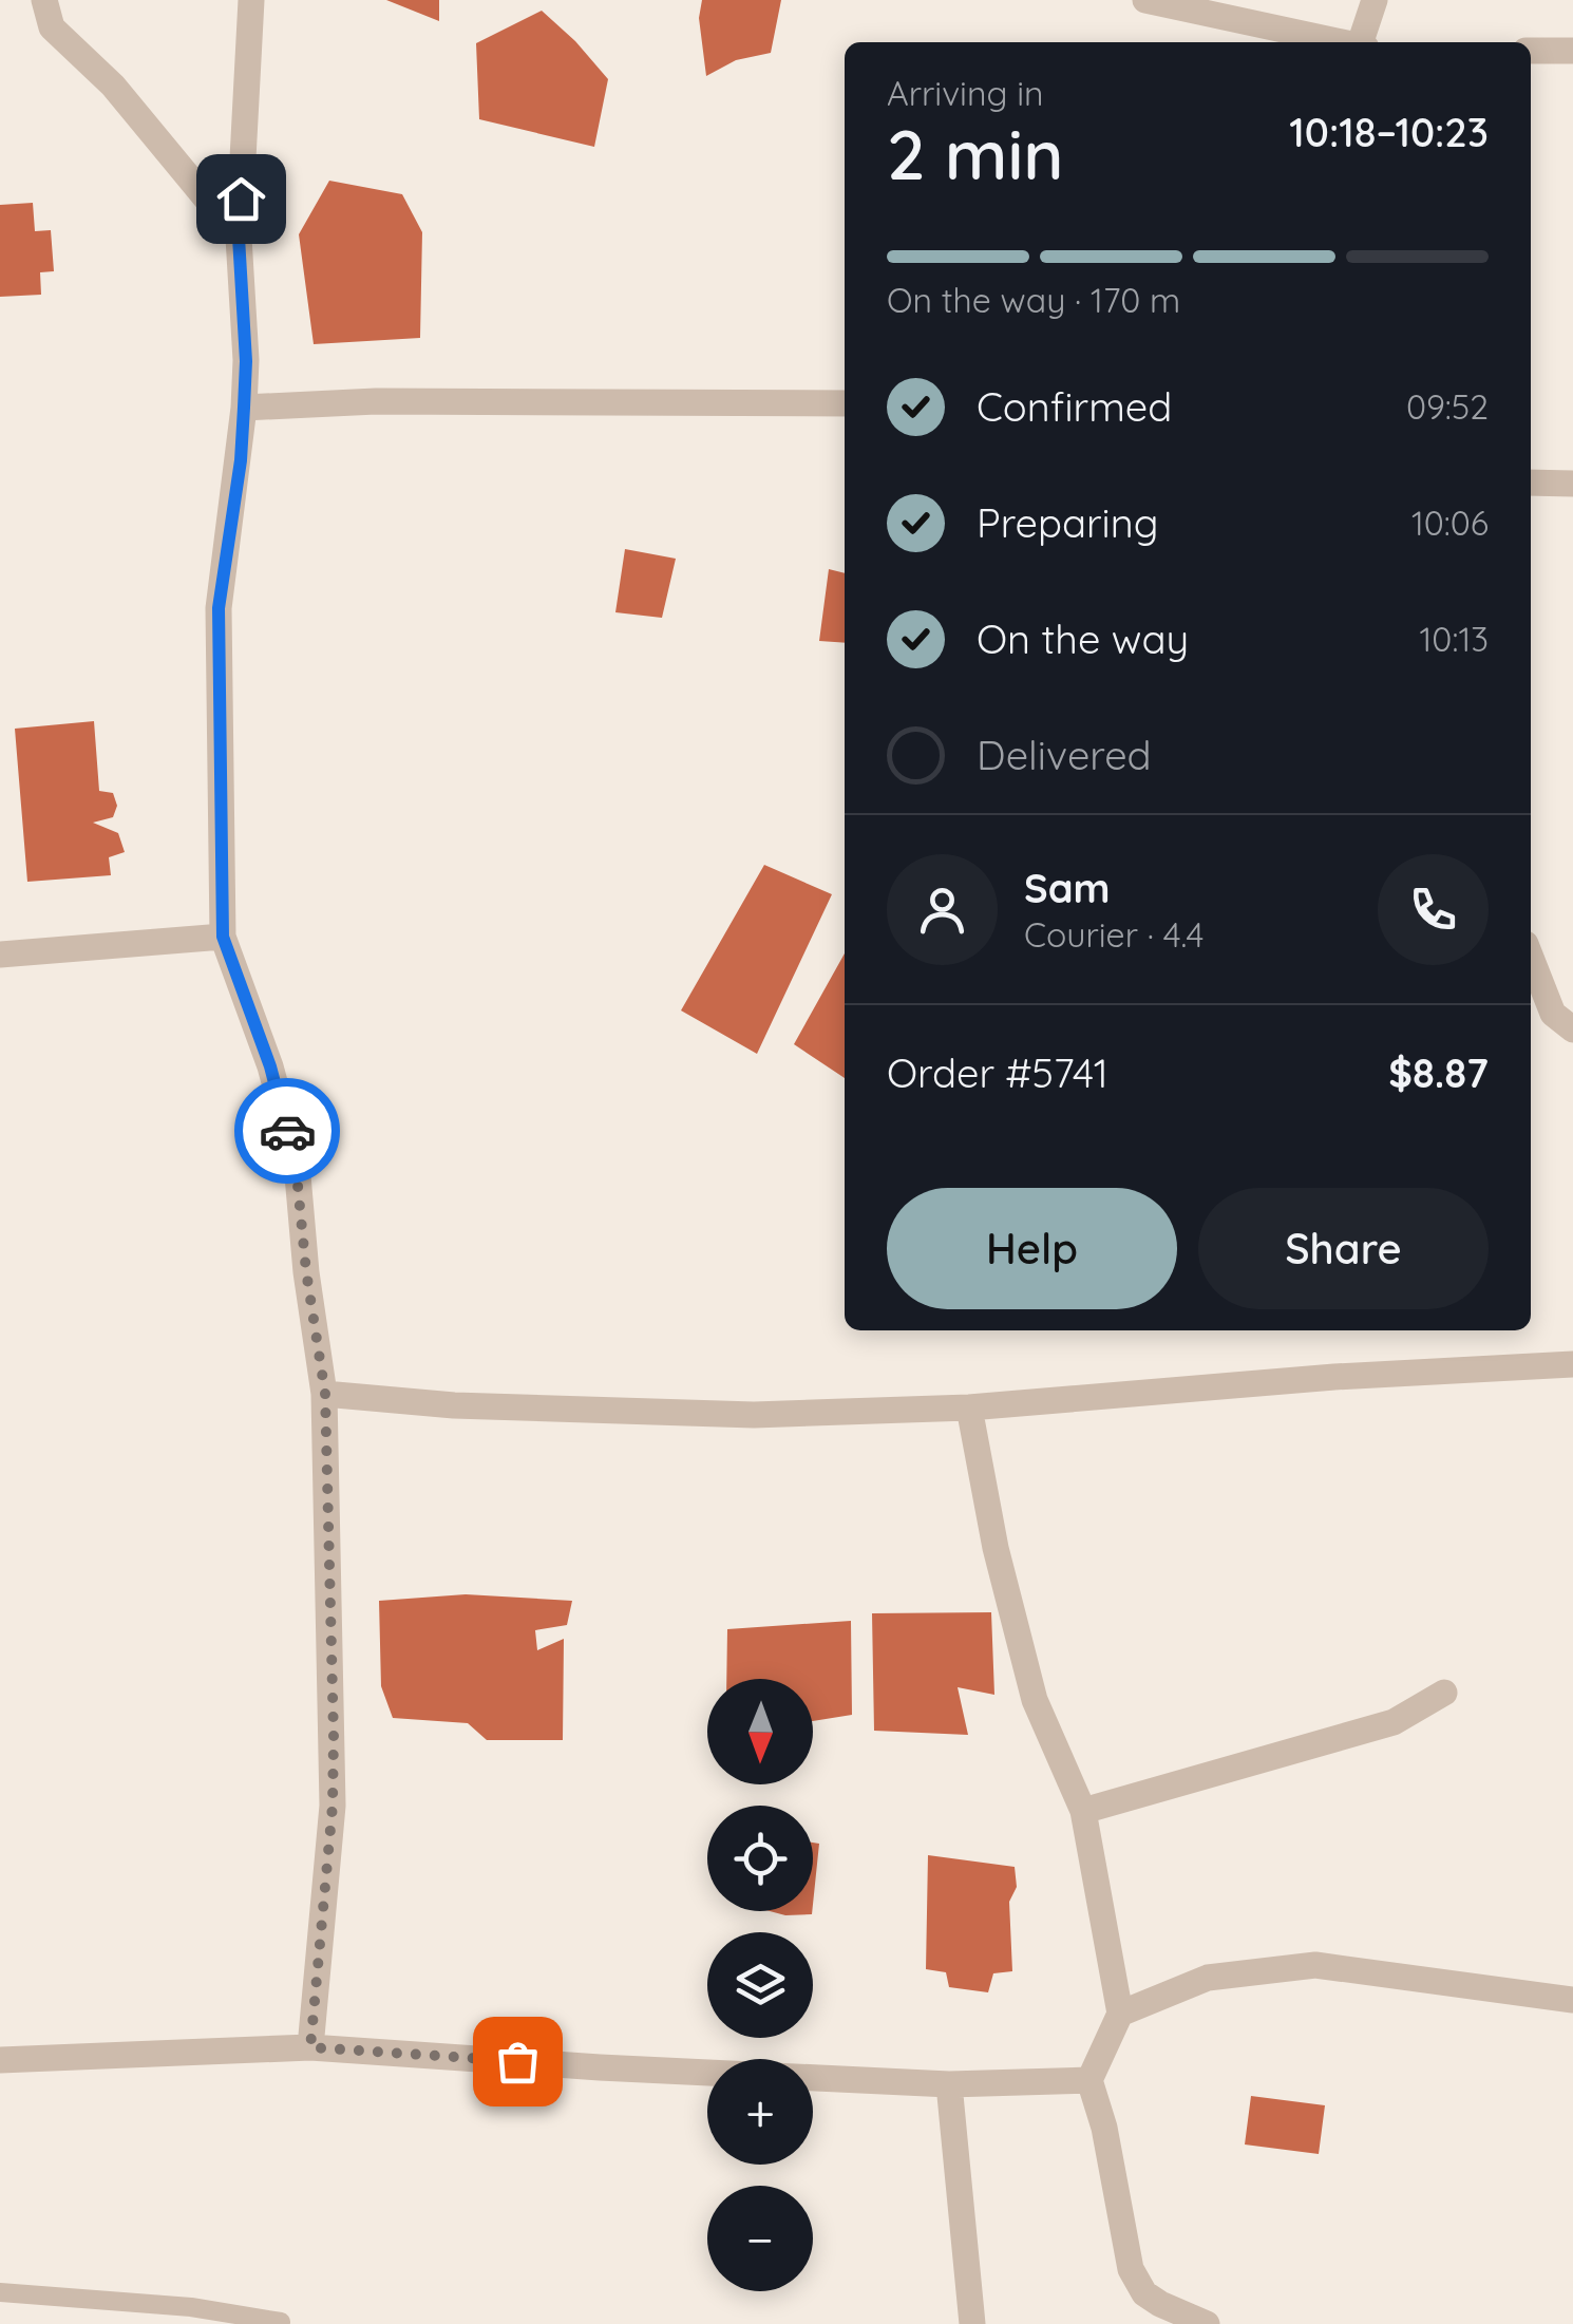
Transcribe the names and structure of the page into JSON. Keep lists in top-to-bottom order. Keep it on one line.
{"north":"bottom","page":{"heading":["2 min","Arriving in","10:18–10:23"],"panel":["Sam","Courier · 4.4","Order #5741","$8.87"],"bar":"On the way · 170 m","list":[["Confirmed","09:52"],["Preparing","10:06"],["On the way","10:13"],"Delivered"],"buttons":["Help","Share"],"map_buttons":["+","−"]}}
